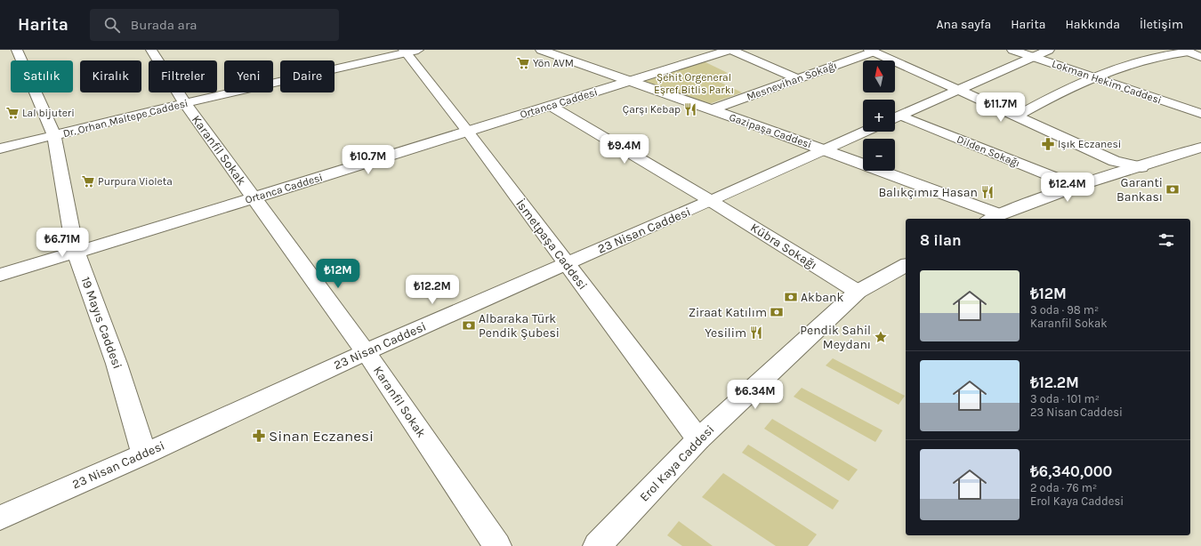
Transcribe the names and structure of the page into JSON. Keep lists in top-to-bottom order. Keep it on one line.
{"streets":{"street":["Mesnevihan Sokağı","Lokman Hekim Caddesi","Ortanca Caddesi","Dr. Orhan Maltepe Caddesi","Gazipaşa Caddesi","Karanfil Sokak","Dilden Sokağı","23 Nisan Caddesi","İsmetpaşa Caddesi","Kübra Sokağı","19 Mayıs Caddesi","Erol Kaya Caddesi"]},"crossings":[["Mesnevihan Sokağı","Gazipaşa Caddesi"],["Ortanca Caddesi","Gazipaşa Caddesi"],["Ortanca Caddesi","Karanfil Sokak"],["Ortanca Caddesi","İsmetpaşa Caddesi"],["Ortanca Caddesi","Kübra Sokağı"],["Ortanca Caddesi","19 Mayıs Caddesi"],["Dr. Orhan Maltepe Caddesi","Karanfil Sokak"],["Dr. Orhan Maltepe Caddesi","İsmetpaşa Caddesi"],["Dr. Orhan Maltepe Caddesi","19 Mayıs Caddesi"],["Gazipaşa Caddesi","23 Nisan Caddesi"],["Karanfil Sokak","23 Nisan Caddesi"],["23 Nisan Caddesi","İsmetpaşa Caddesi"],["23 Nisan Caddesi","Kübra Sokağı"],["23 Nisan Caddesi","19 Mayıs Caddesi"],["İsmetpaşa Caddesi","Erol Kaya Caddesi"],["Kübra Sokağı","Erol Kaya Caddesi"]],"parks":["Şehit Orgeneral Eşref Bitlis Parkı"],"places":{"supermarket":["Yön AVM","Lal bijuteri","Purpura Violeta"],"restaurant":["Çarşı Kebap","Balıkçımız Hasan","Yesilim"],"pharmacy":["Işık Eczanesi","Sinan Eczanesi"],"bank":["Garanti Bankası","Akbank","Ziraat Katılım","Albaraka Türk Pendik Şubesi"],"place":["Pendik Sahil Meydanı"]},"north":"top","page":{"header":"Harita","search":"Burada ara","nav":["Ana sayfa","Harita","Hakkında","İletişim"],"map_buttons":["+","−"],"chip":["Satılık","Kiralık","Filtreler","Yeni","Daire"],"price":["₺11.7M","₺9.4M","₺10.7M","₺12.4M","₺6.71M","₺12M","₺12.2M","₺6.34M"],"heading":"8 ilan","list":[{"name":"₺12M","note":"3 oda · 98 m² · Karanfil Sokak"},{"name":"₺12.2M","note":"3 oda · 101 m² · 23 Nisan Caddesi"},{"name":"₺6,340,000","note":"2 oda · 76 m² · Erol Kaya Caddesi"}]}}
